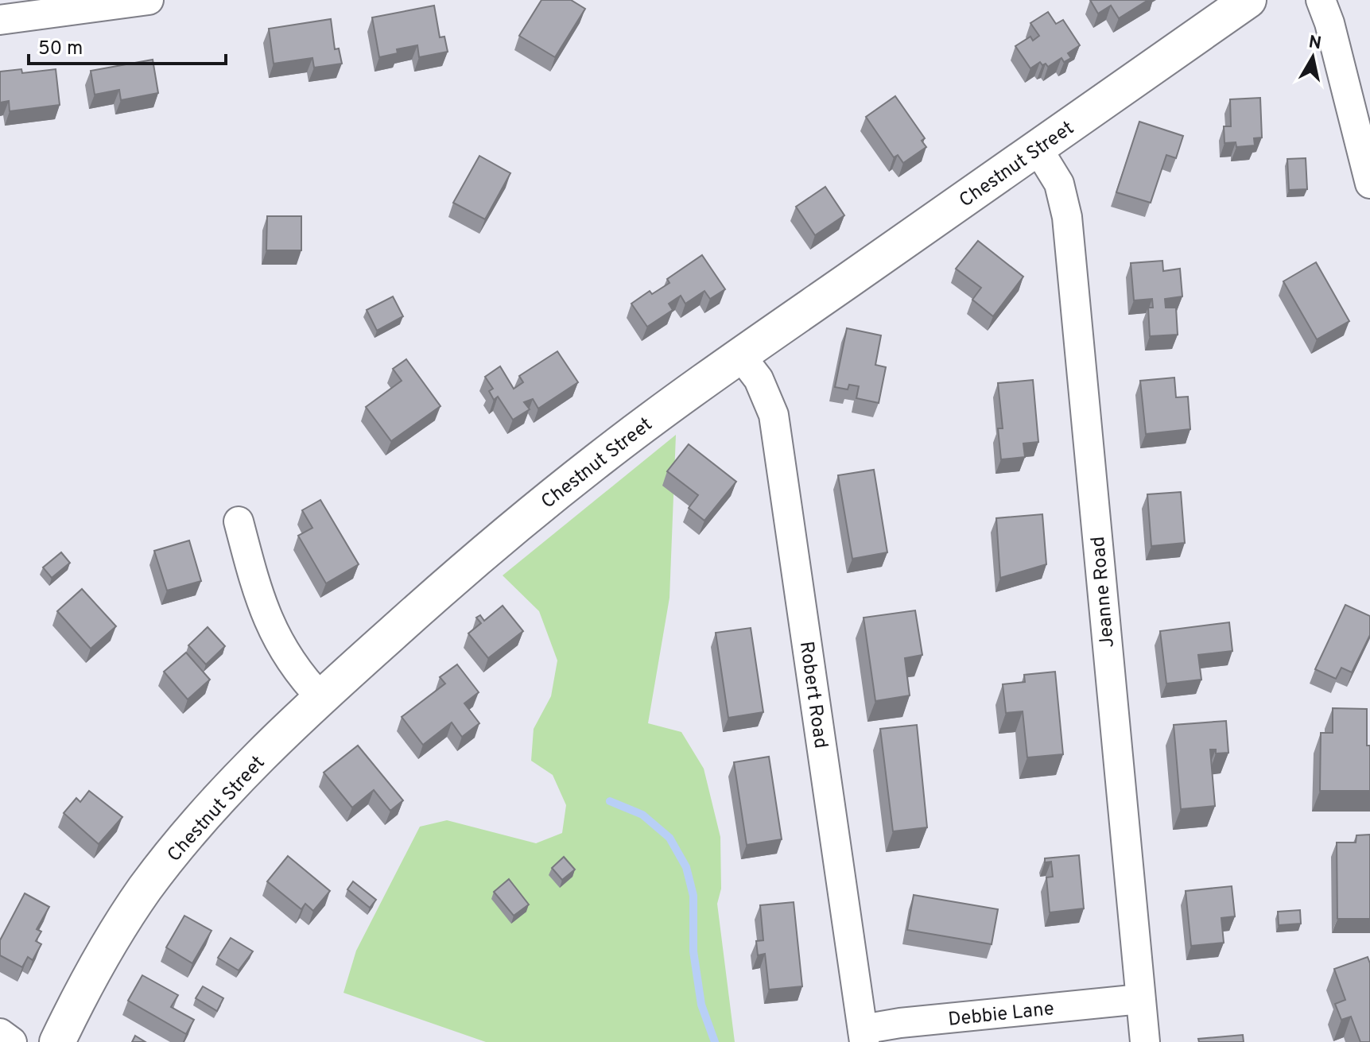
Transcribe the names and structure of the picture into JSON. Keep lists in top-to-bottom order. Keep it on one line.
{"streets":{"main road":["Chestnut Street"],"street":["Jeanne Road","Robert Road","Debbie Lane"]},"crossings":[["Chestnut Street","Jeanne Road"],["Chestnut Street","Robert Road"],["Jeanne Road","Debbie Lane"],["Robert Road","Debbie Lane"]],"scale_bar":"50 m","north":"top"}
